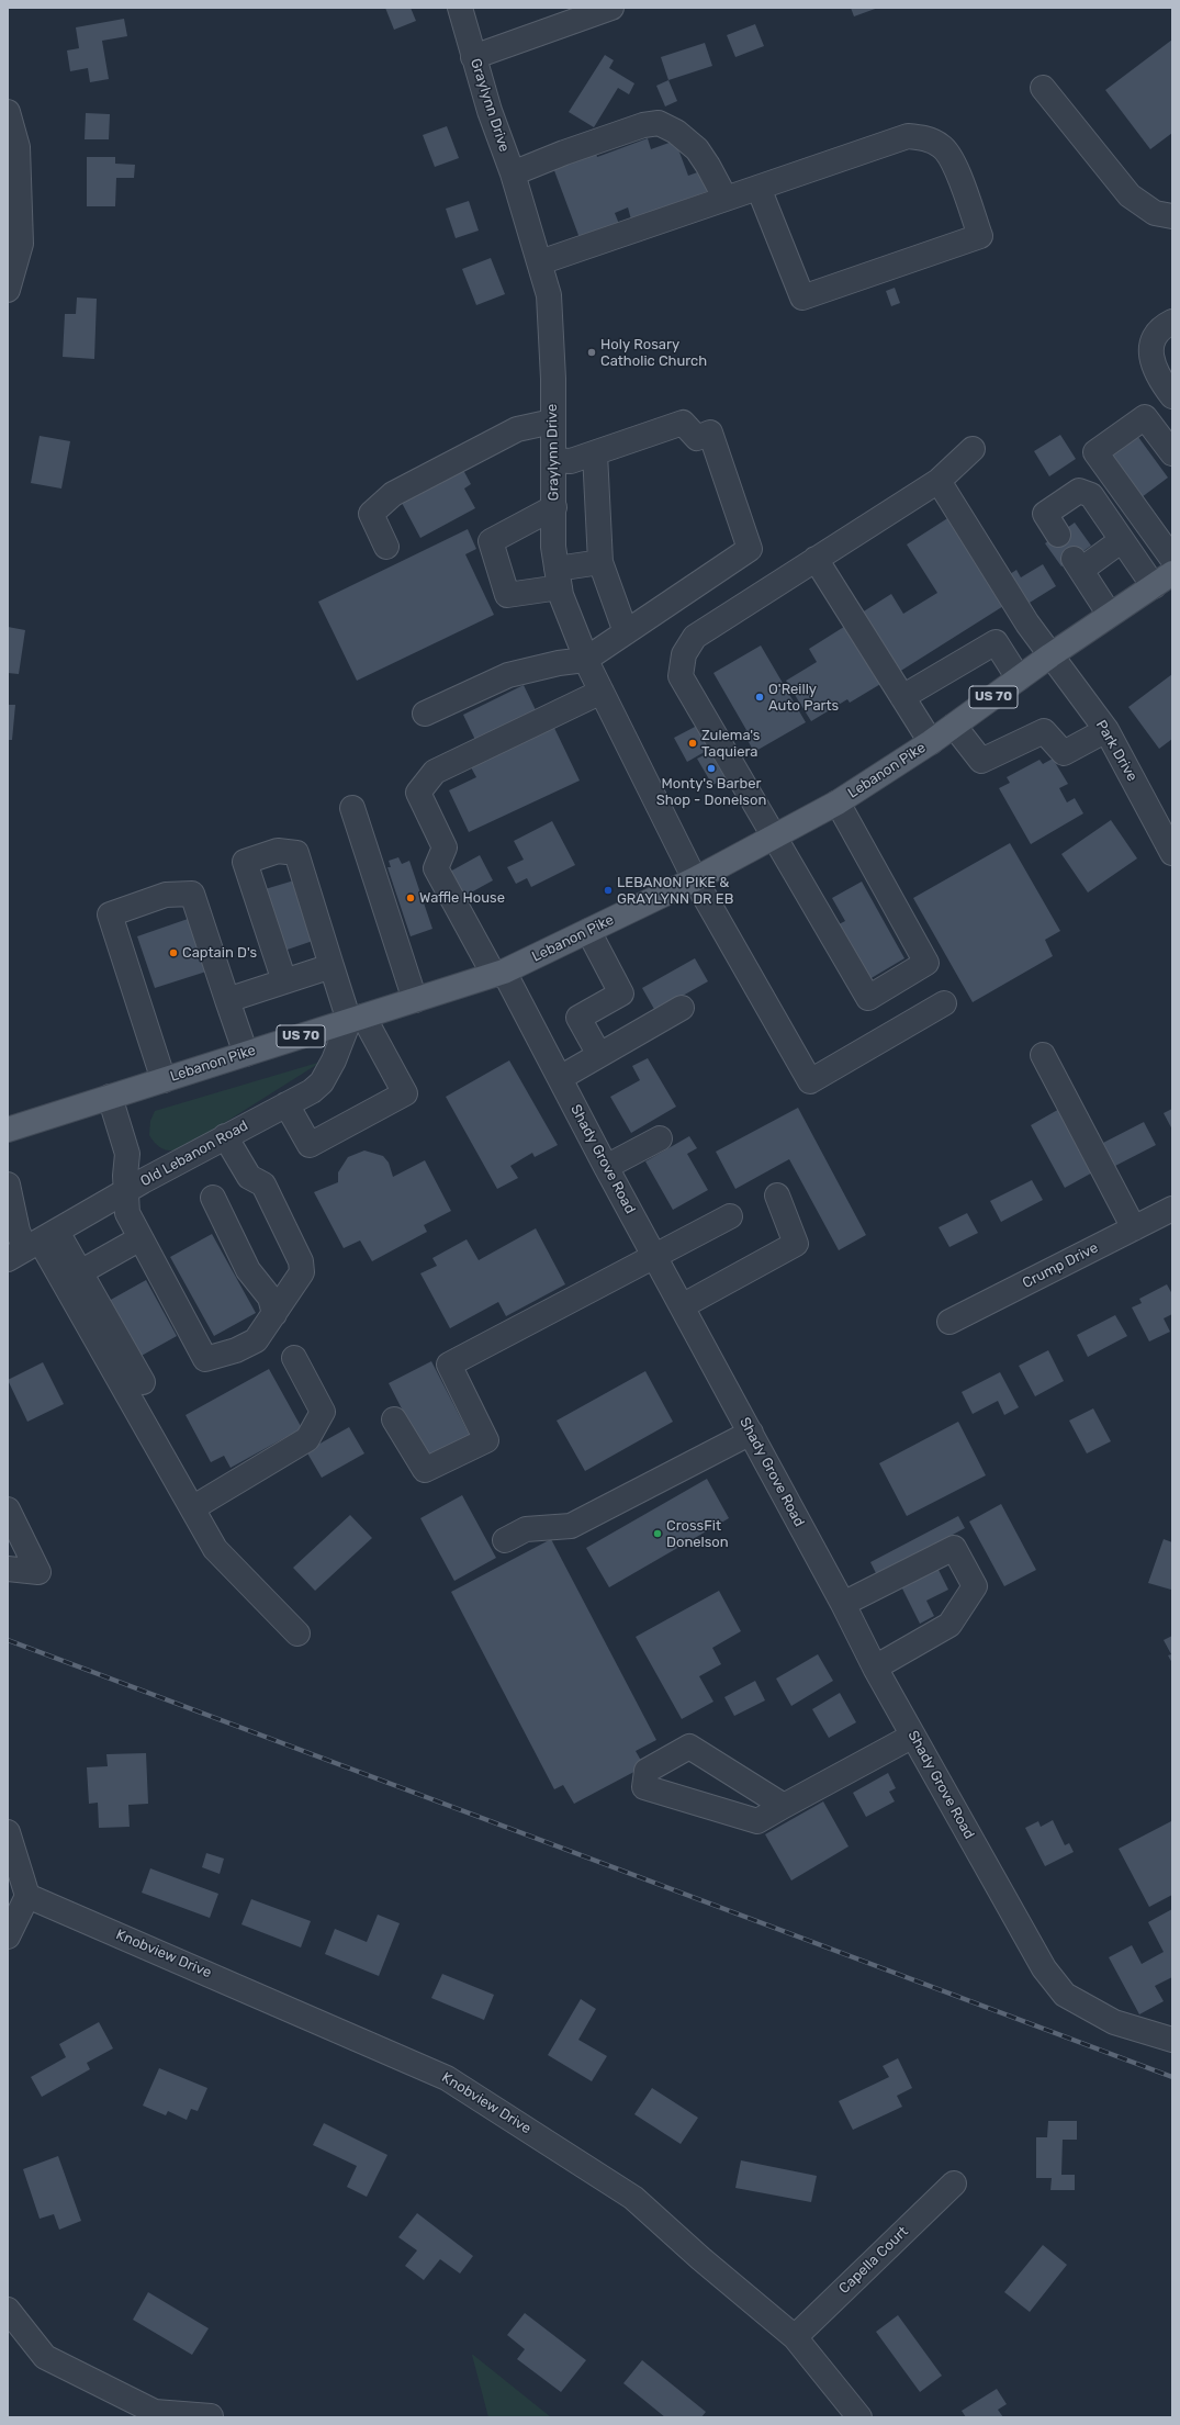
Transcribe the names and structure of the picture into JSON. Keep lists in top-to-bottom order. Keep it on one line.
{"streets":{"main road":["US 70","Lebanon Pike"],"street":["Graylynn Drive","Park Drive","Old Lebanon Road","Shady Grove Road","Crump Drive","Knobview Drive","Capella Court"]},"crossings":[["Graylynn Drive","Lebanon Pike"],["Graylynn Drive","Shady Grove Road"],["Park Drive","Lebanon Pike"],["Lebanon Pike","Old Lebanon Road"],["Lebanon Pike","Shady Grove Road"],["Knobview Drive","Capella Court"]],"places":["Holy Rosary Catholic Church","O'Reilly Auto Parts","Zulema's Taquiera","Monty's Barber Shop - Donelson","LEBANON PIKE & GRAYLYNN DR EB","Waffle House","Captain D's","CrossFit Donelson"]}
